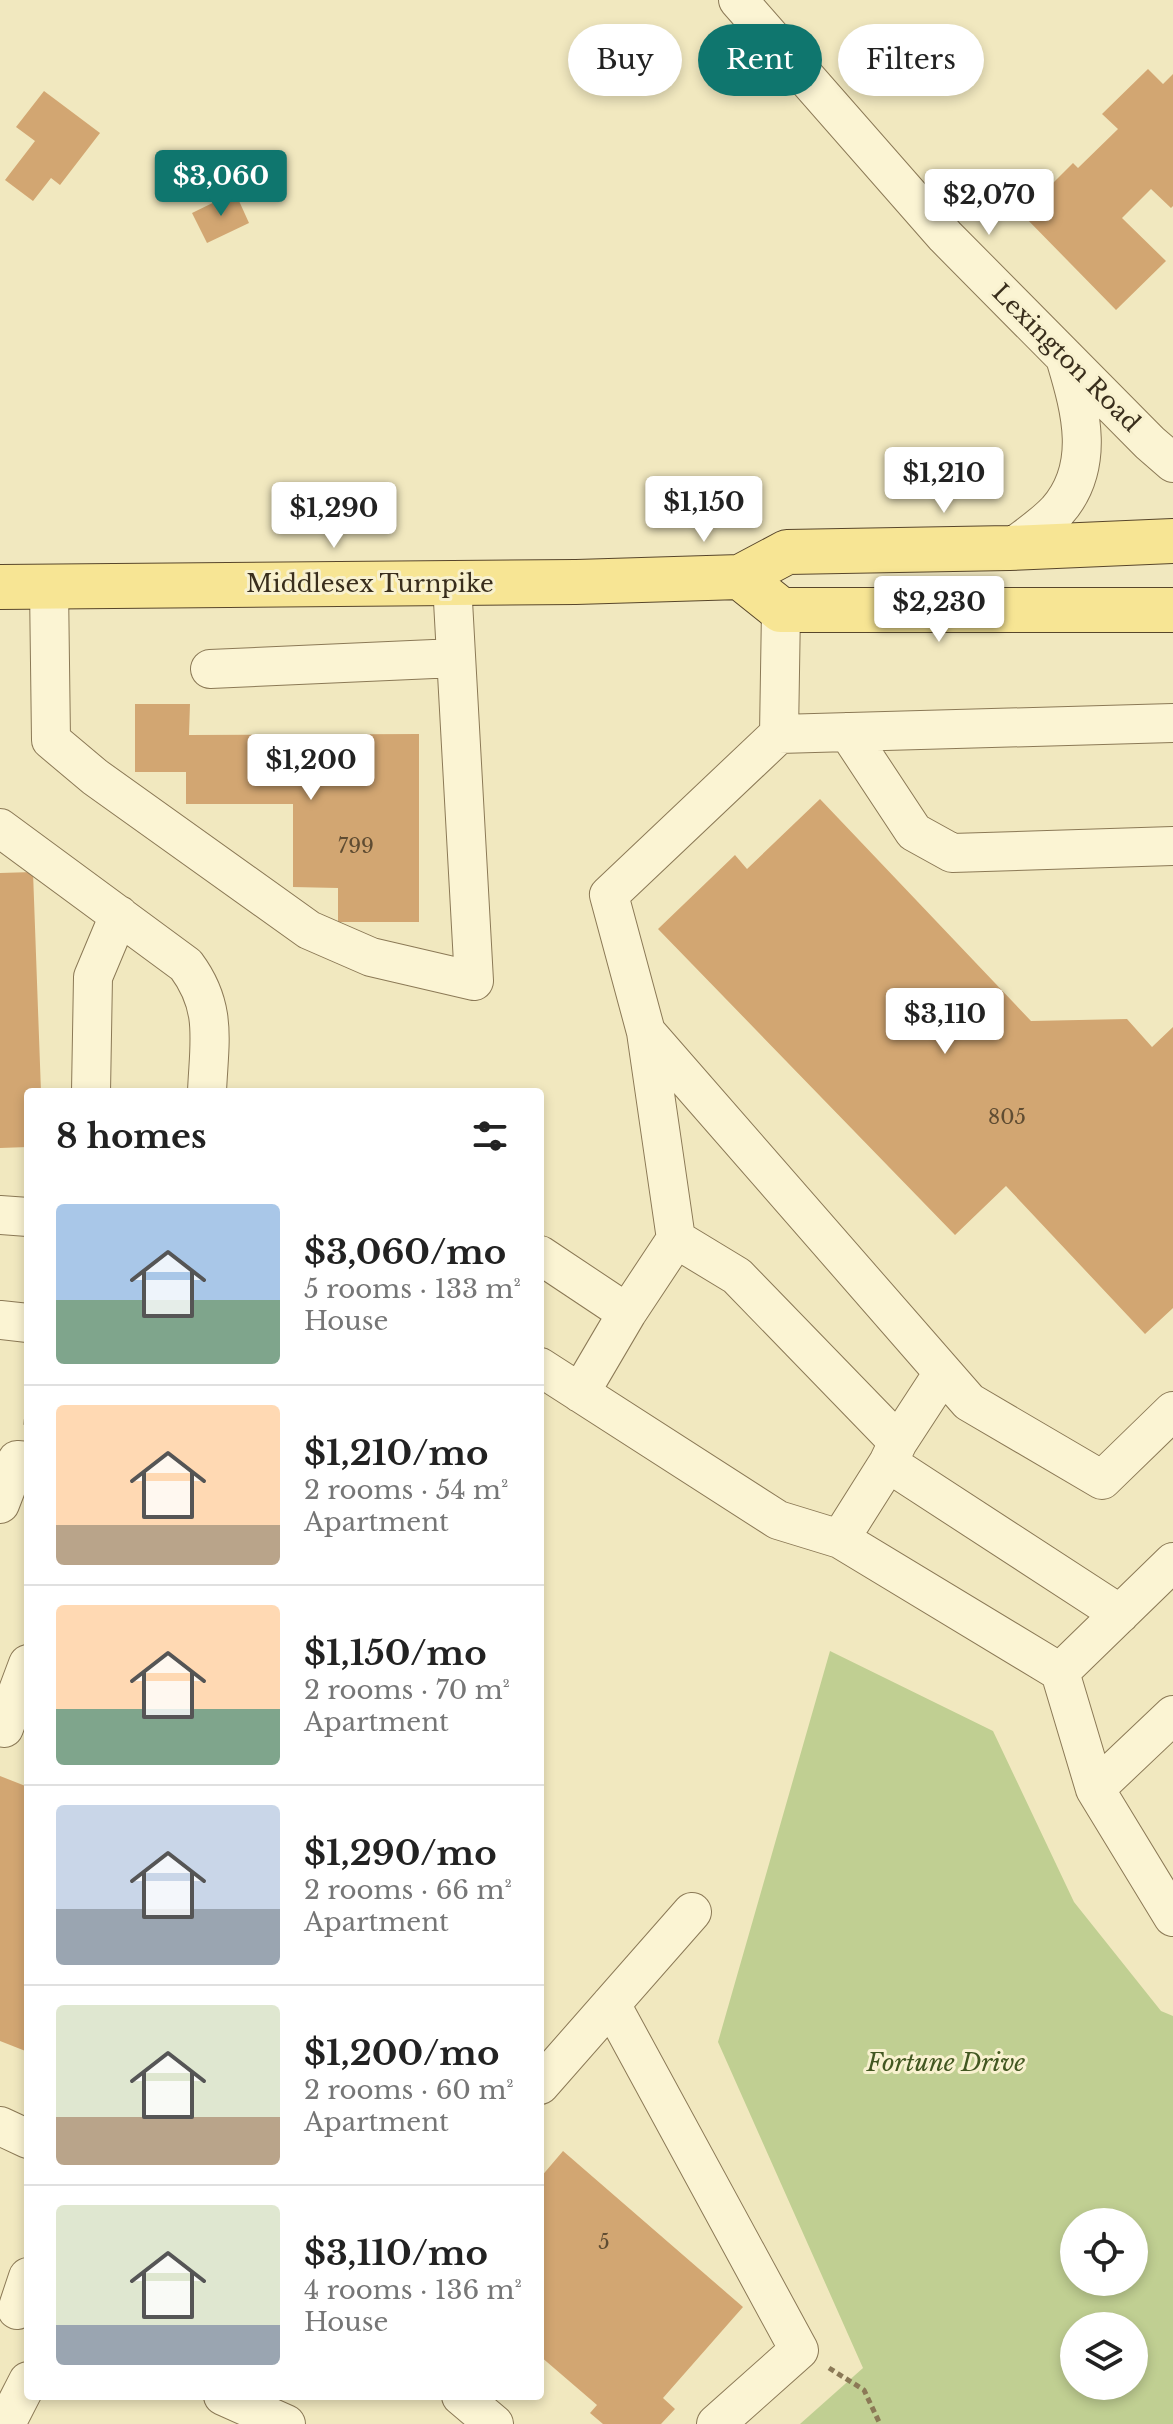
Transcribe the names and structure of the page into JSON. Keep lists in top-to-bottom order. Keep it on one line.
{"streets":{"main road":["Middlesex Turnpike"],"street":["Lexington Road"]},"parks":["Fortune Drive"],"house_numbers":["799","805","5"],"page":{"chip":["Buy","Rent","Filters"],"price":["$3,060","$2,070","$1,210","$1,150","$1,290","$2,230","$1,200","$3,110"],"heading":"8 homes","list":[{"name":"$3,060/mo","note":"5 rooms · 133 m² · House"},{"name":"$1,210/mo","note":"2 rooms · 54 m² · Apartment"},{"name":"$1,150/mo","note":"2 rooms · 70 m² · Apartment"},{"name":"$1,290/mo","note":"2 rooms · 66 m² · Apartment"},{"name":"$1,200/mo","note":"2 rooms · 60 m² · Apartment"},{"name":"$3,110/mo","note":"4 rooms · 136 m² · House"}]}}
